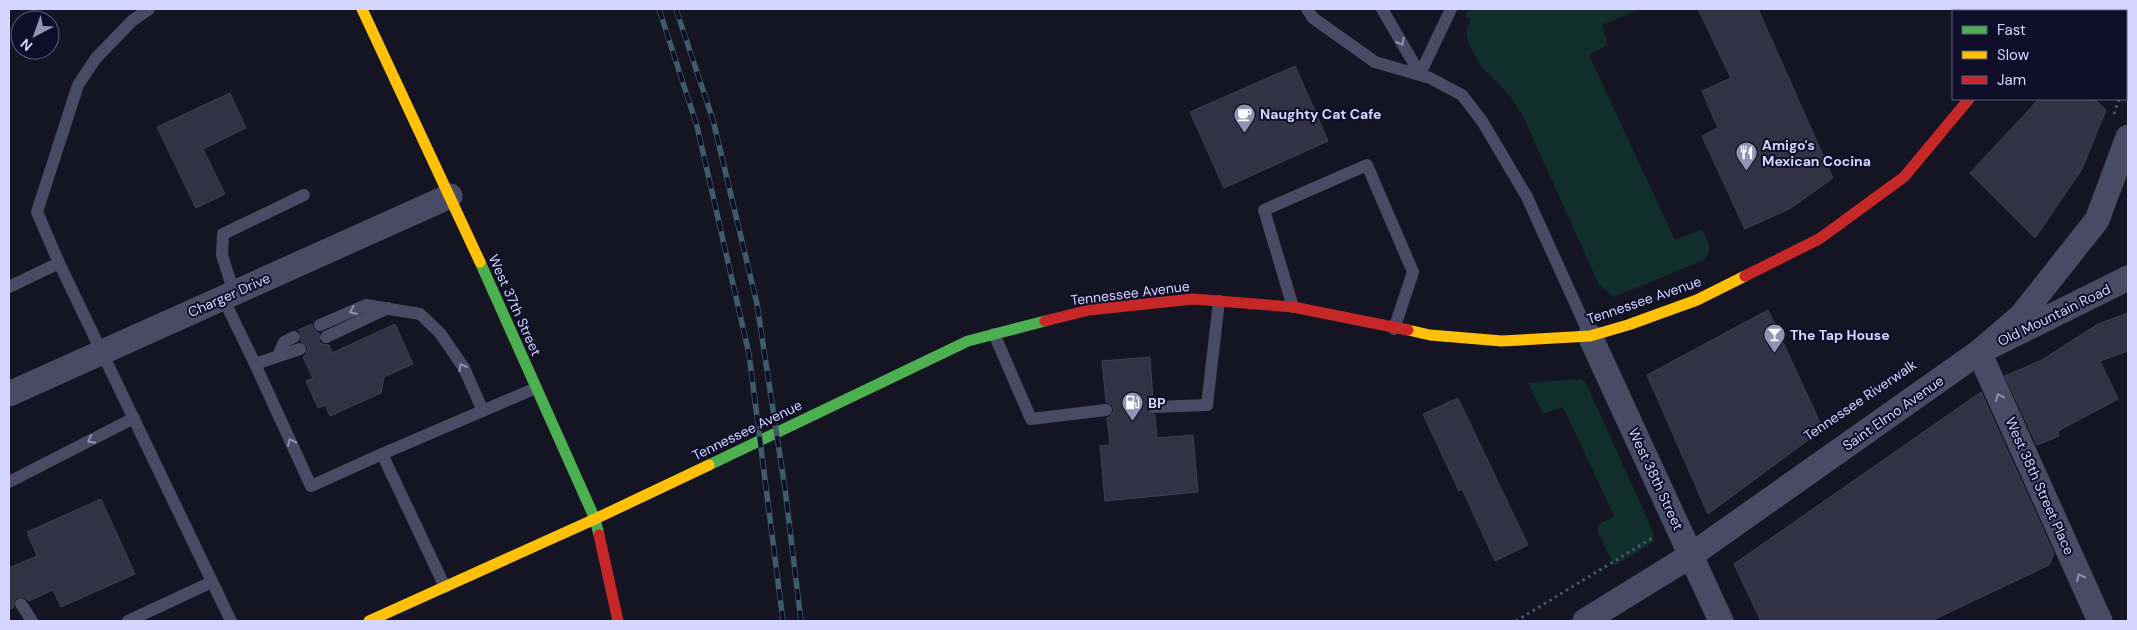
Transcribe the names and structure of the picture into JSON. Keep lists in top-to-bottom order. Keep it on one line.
{"streets":{"main road":["Tennessee Avenue","West 37th Street"],"street":["Charger Drive","Old Mountain Road","Saint Elmo Avenue","West 38th Street","West 38th Street Place"]},"crossings":[["Tennessee Avenue","West 37th Street"],["Tennessee Avenue","West 38th Street"],["Charger Drive","West 37th Street"],["Old Mountain Road","Saint Elmo Avenue"],["Old Mountain Road","West 38th Street Place"],["Saint Elmo Avenue","West 38th Street"],["Saint Elmo Avenue","West 38th Street Place"]],"one_way":["West 38th Street Place"],"places":{"cafe":["Naughty Cat Cafe"],"restaurant":["Amigo's Mexican Cocina"],"bar":["The Tap House"],"fuel station":["BP"]},"legend":["Fast","Slow","Jam"],"north":"bottom left"}
